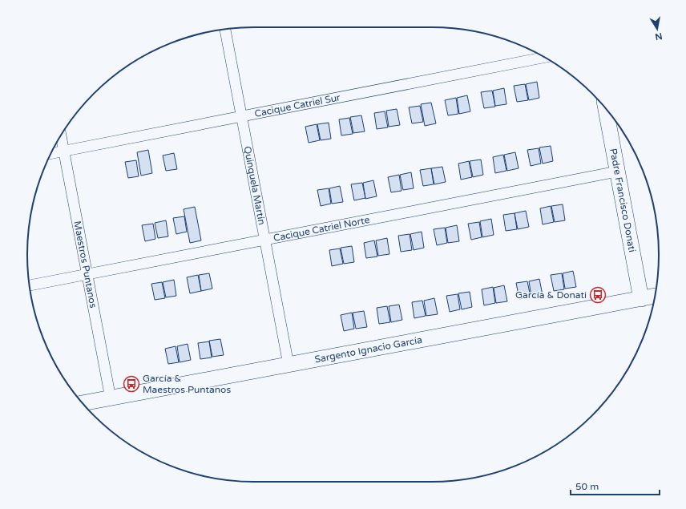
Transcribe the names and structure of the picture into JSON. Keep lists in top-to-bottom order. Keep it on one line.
{"streets":{"street":["Cacique Catriel Sur","Quinquela Martín","Padre Francisco Donati","Cacique Catriel Norte","Maestros Puntanos","Sargento Ignacio García"]},"crossings":[["Cacique Catriel Sur","Quinquela Martín"],["Cacique Catriel Sur","Maestros Puntanos"],["Quinquela Martín","Cacique Catriel Norte"],["Quinquela Martín","Sargento Ignacio García"],["Padre Francisco Donati","Cacique Catriel Norte"],["Padre Francisco Donati","Sargento Ignacio García"],["Cacique Catriel Norte","Maestros Puntanos"],["Maestros Puntanos","Sargento Ignacio García"]],"places":{"bus stop":["García & Donati","García & Maestros Puntanos"]},"scale_bar":"50 m","north":"bottom"}
